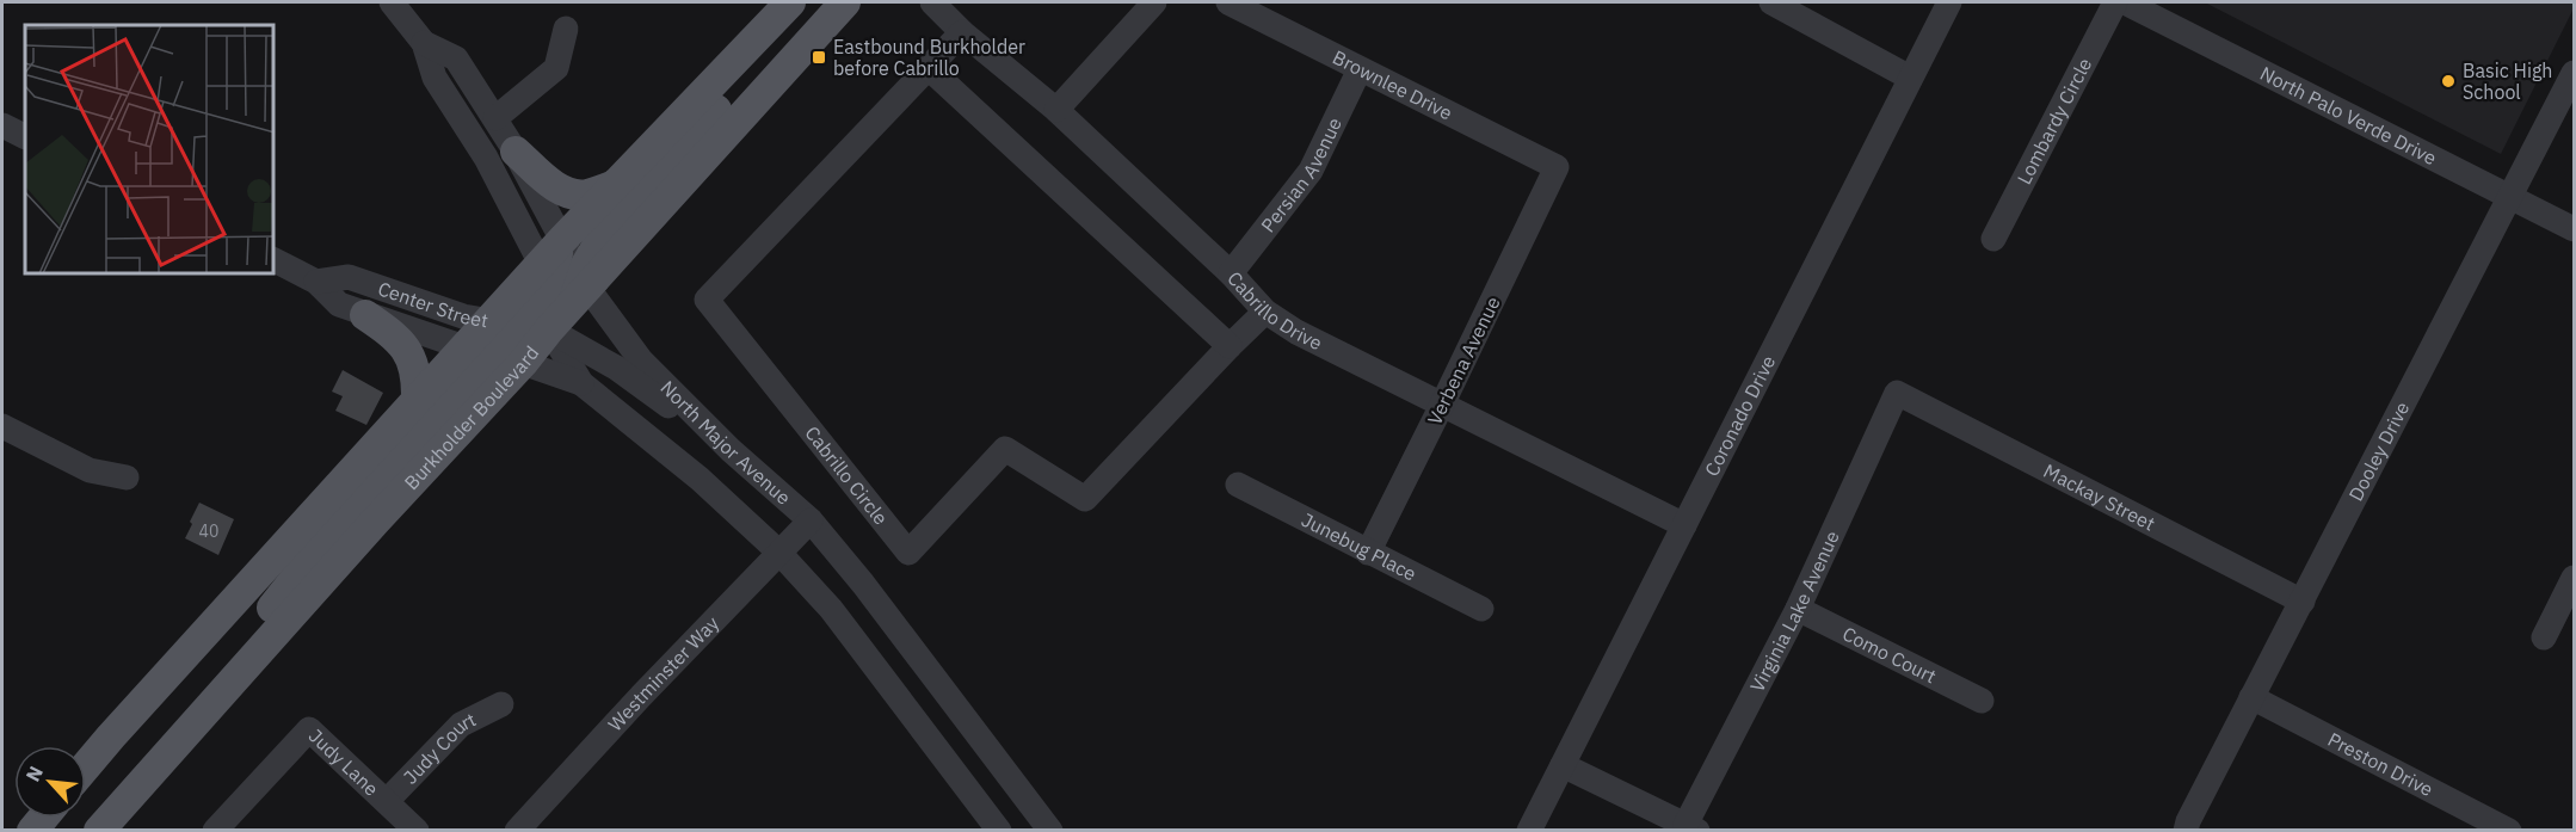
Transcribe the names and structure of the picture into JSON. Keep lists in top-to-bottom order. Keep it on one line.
{"streets":{"main road":["Burkholder Boulevard"],"street":["Brownlee Drive","North Palo Verde Drive","Lombardy Circle","Persian Avenue","Center Street","Cabrillo Drive","Verbena Avenue","Coronado Drive","North Major Avenue","Dooley Drive","Cabrillo Circle","Mackay Street","Junebug Place","Virginia Lake Avenue","Como Court","Westminster Way","Judy Court","Preston Drive","Judy Lane"]},"crossings":[["Brownlee Drive","Persian Avenue"],["Brownlee Drive","Verbena Avenue"],["North Palo Verde Drive","Dooley Drive"],["Persian Avenue","Cabrillo Drive"],["Center Street","Burkholder Boulevard"],["Center Street","North Major Avenue"],["Cabrillo Drive","Verbena Avenue"],["Cabrillo Drive","Coronado Drive"],["Cabrillo Drive","Cabrillo Circle"],["Verbena Avenue","Junebug Place"],["Burkholder Boulevard","North Major Avenue"],["North Major Avenue","Westminster Way"],["Dooley Drive","Mackay Street"],["Dooley Drive","Preston Drive"],["Mackay Street","Virginia Lake Avenue"],["Virginia Lake Avenue","Como Court"],["Judy Court","Judy Lane"]],"places":{"transit":["Eastbound Burkholder before Cabrillo"],"other":["Basic High School"]},"house_numbers":["40"],"north":"top left"}
